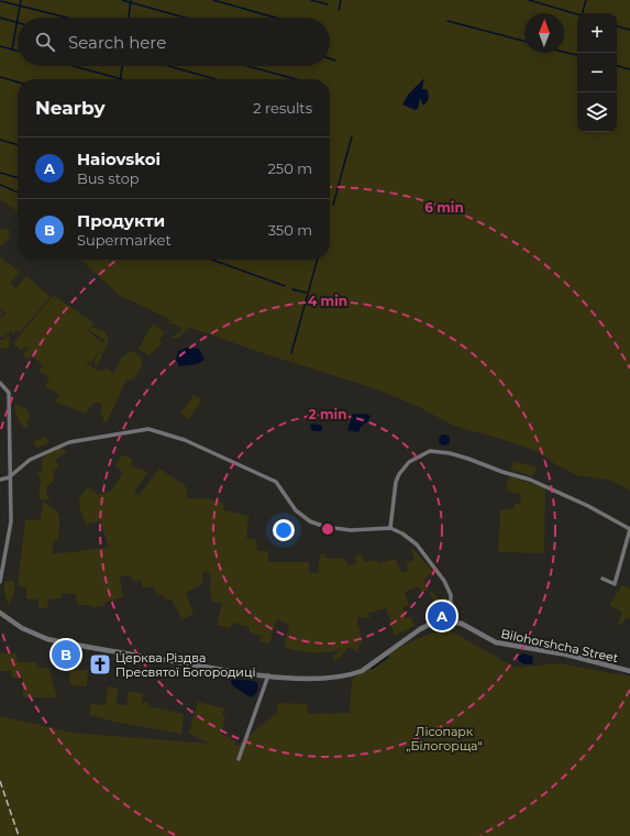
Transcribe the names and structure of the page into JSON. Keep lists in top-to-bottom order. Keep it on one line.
{"streets":{"street":["Bilohorshcha Street"]},"parks":["Лісопарк „Білогорща“"],"places":{"church":["Церква Різдва Пресвятої Богородиці"]},"north":"top","page":{"map_buttons":["+","−"],"search":"Search here","heading":["Nearby","2 results"],"list":[{"mark":"A","name":"Haiovskoi","note":"Bus stop","value":"250 m"},{"mark":"B","name":"Продукти","note":"Supermarket","value":"350 m"}],"pins":["A","B"]},"rings":["6 min","4 min","2 min"]}
